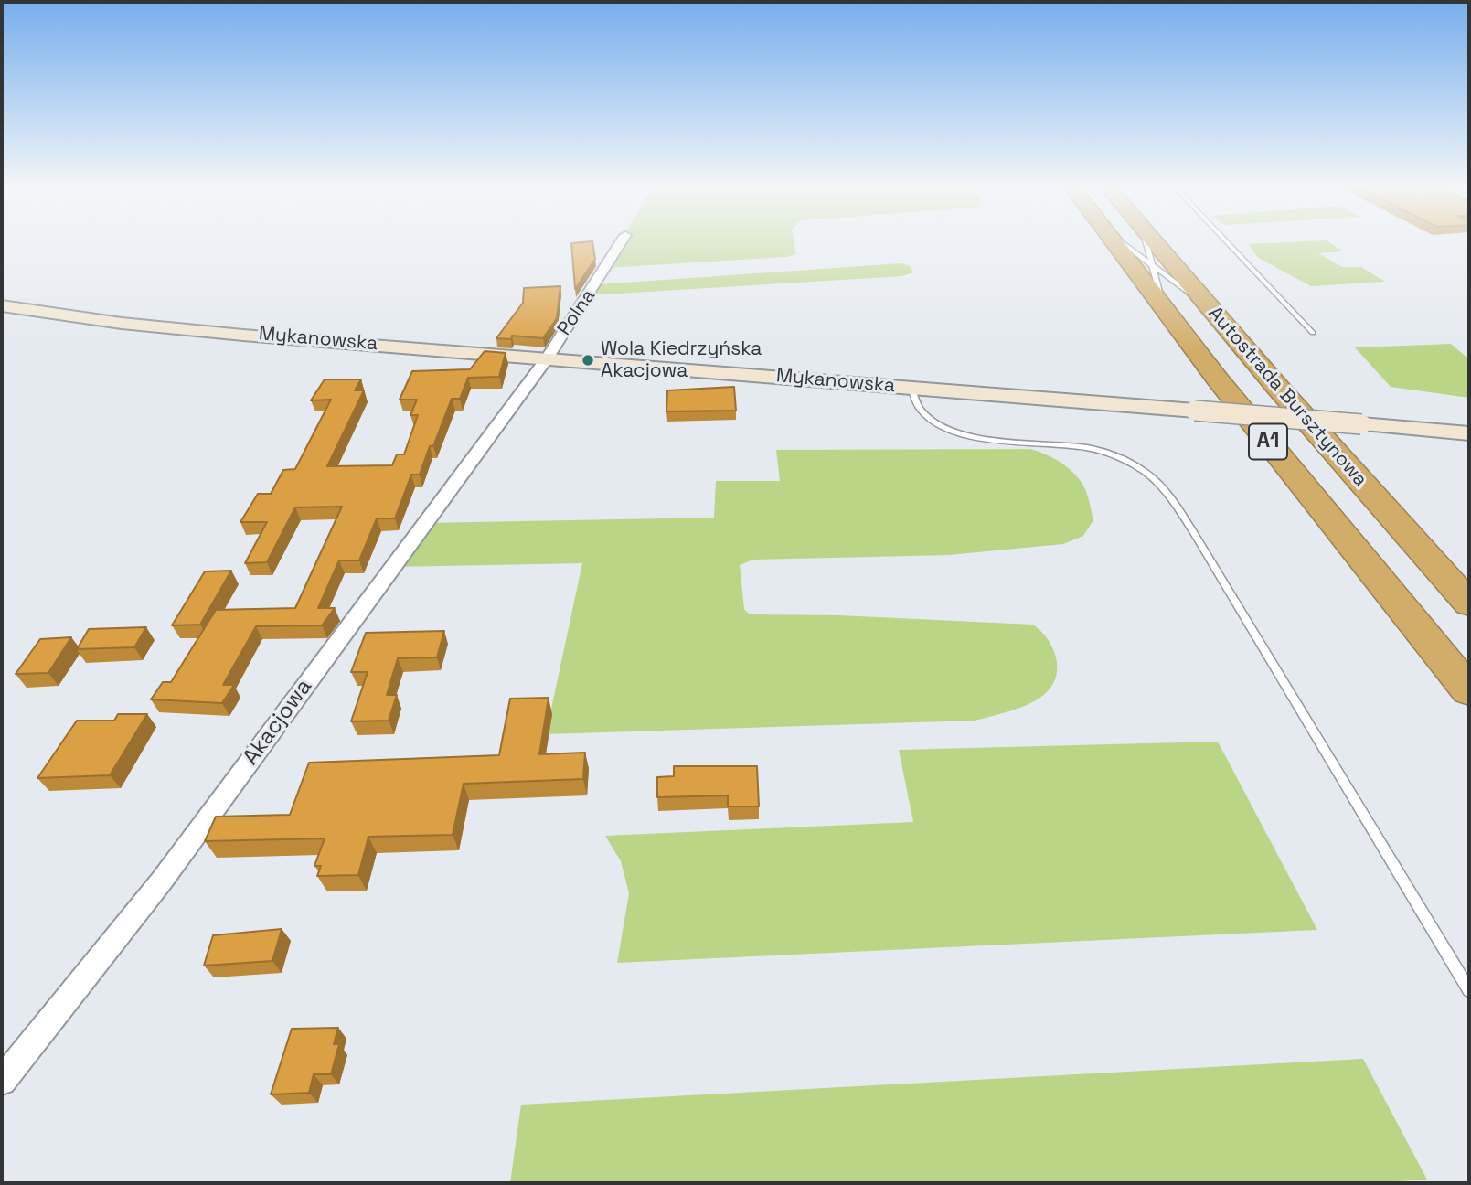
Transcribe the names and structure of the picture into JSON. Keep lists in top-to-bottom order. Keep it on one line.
{"streets":{"highway":["Autostrada Bursztynowa","A1"],"main road":["Mykanowska"],"street":["Polna","Akacjowa"]},"crossings":[["Polna","Mykanowska"],["Polna","Akacjowa"],["Mykanowska","Akacjowa"]],"places":["Wola Kiedrzyńska Akacjowa"]}
